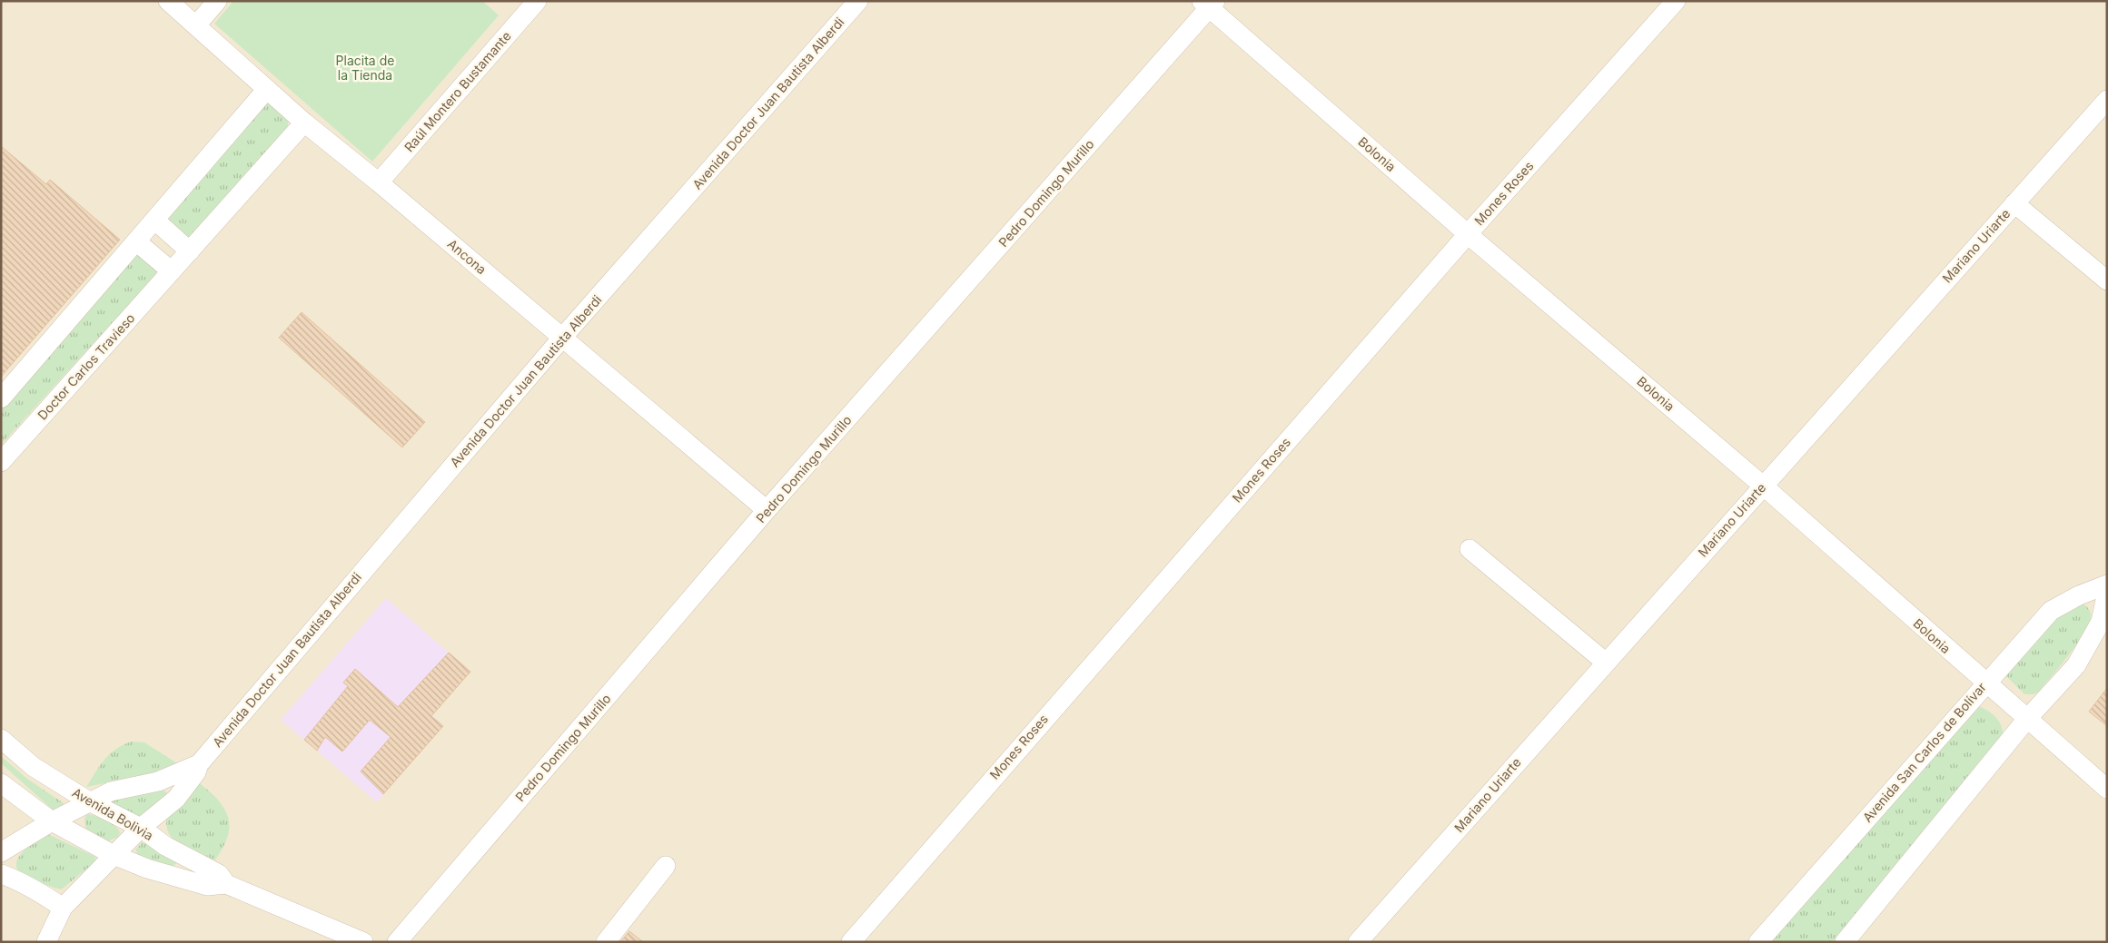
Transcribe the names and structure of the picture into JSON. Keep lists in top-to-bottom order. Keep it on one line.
{"streets":{"street":["Raúl Montero Bustamante","Avenida Doctor Juan Bautista Alberdi","Bolonia","Pedro Domingo Murillo","Mones Roses","Mariano Uriarte","Ancona","Doctor Carlos Travieso","Avenida San Carlos de Bolívar","Avenida Bolivia"]},"crossings":[["Raúl Montero Bustamante","Ancona"],["Avenida Doctor Juan Bautista Alberdi","Ancona"],["Avenida Doctor Juan Bautista Alberdi","Avenida Bolivia"],["Bolonia","Pedro Domingo Murillo"],["Bolonia","Mones Roses"],["Bolonia","Mariano Uriarte"],["Bolonia","Avenida San Carlos de Bolívar"],["Pedro Domingo Murillo","Ancona"],["Ancona","Doctor Carlos Travieso"]],"parks":["Placita de la Tienda"]}
